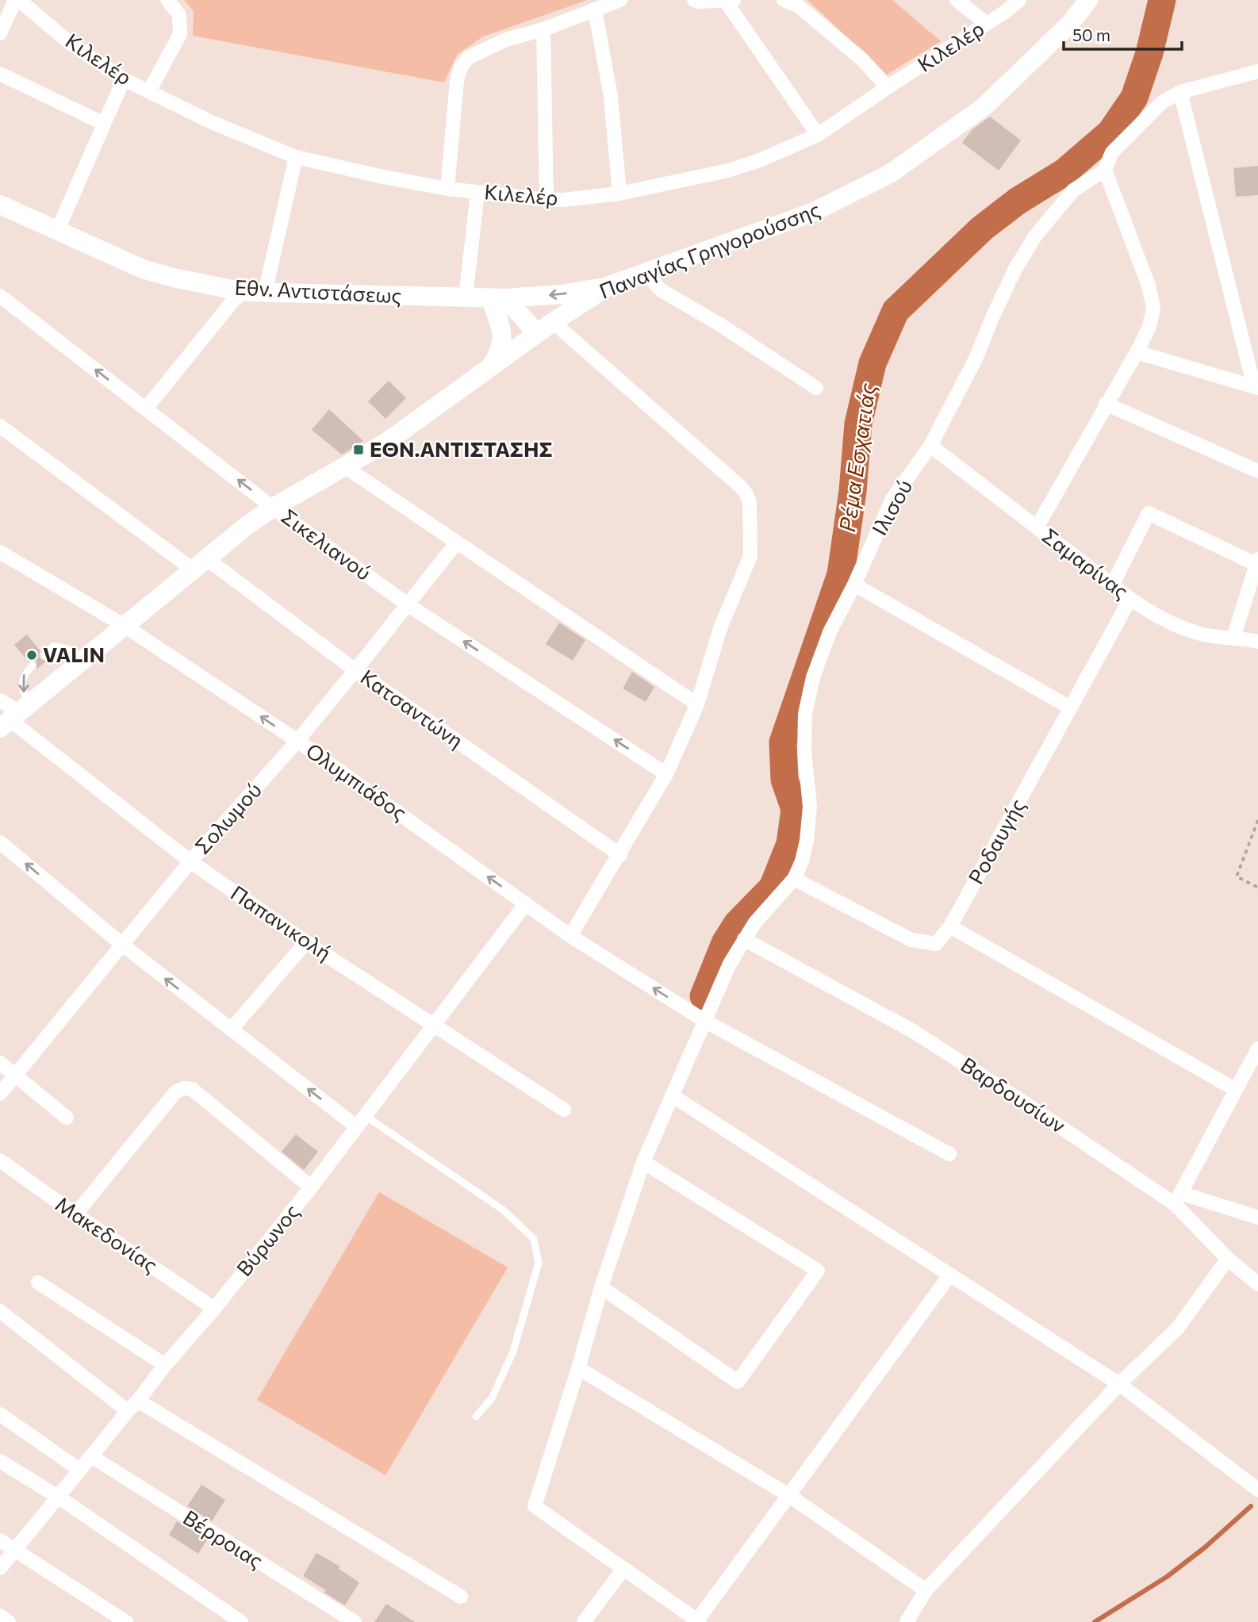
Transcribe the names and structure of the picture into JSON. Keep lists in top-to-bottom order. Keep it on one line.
{"streets":{"street":["Κιλελέρ","Παναγίας Γρηγορούσσης","Εθν. Αντιστάσεως","Ιλισού","Σικελιανού","Σαμαρίνας","Κατσαντώνη","Ολυμπιάδος","Σολωμού","Ροδαυγής","Παπανικολή","Βαρδουσίων","Μακεδονίας","Βύρωνος","Βέρροιας"]},"crossings":[["Παναγίας Γρηγορούσσης","Εθν. Αντιστάσεως"],["Παναγίας Γρηγορούσσης","Σικελιανού"],["Παναγίας Γρηγορούσσης","Κατσαντώνη"],["Παναγίας Γρηγορούσσης","Ολυμπιάδος"],["Παναγίας Γρηγορούσσης","Παπανικολή"],["Ιλισού","Σαμαρίνας"],["Ιλισού","Ολυμπιάδος"],["Ιλισού","Ροδαυγής"],["Ιλισού","Βαρδουσίων"],["Σικελιανού","Σολωμού"],["Σαμαρίνας","Ροδαυγής"],["Κατσαντώνη","Σολωμού"],["Ολυμπιάδος","Σολωμού"],["Ολυμπιάδος","Βύρωνος"],["Σολωμού","Παπανικολή"],["Παπανικολή","Βύρωνος"],["Μακεδονίας","Βύρωνος"],["Βύρωνος","Βέρροιας"]],"one_way":["Ολυμπιάδος"],"water":["Ρέμα Εσχατιάς"],"places":{"transit":["ΕΘΝ.ΑΝΤΙΣΤΑΣΗΣ"],"other":["VALIN"]},"scale_bar":"50 m"}
